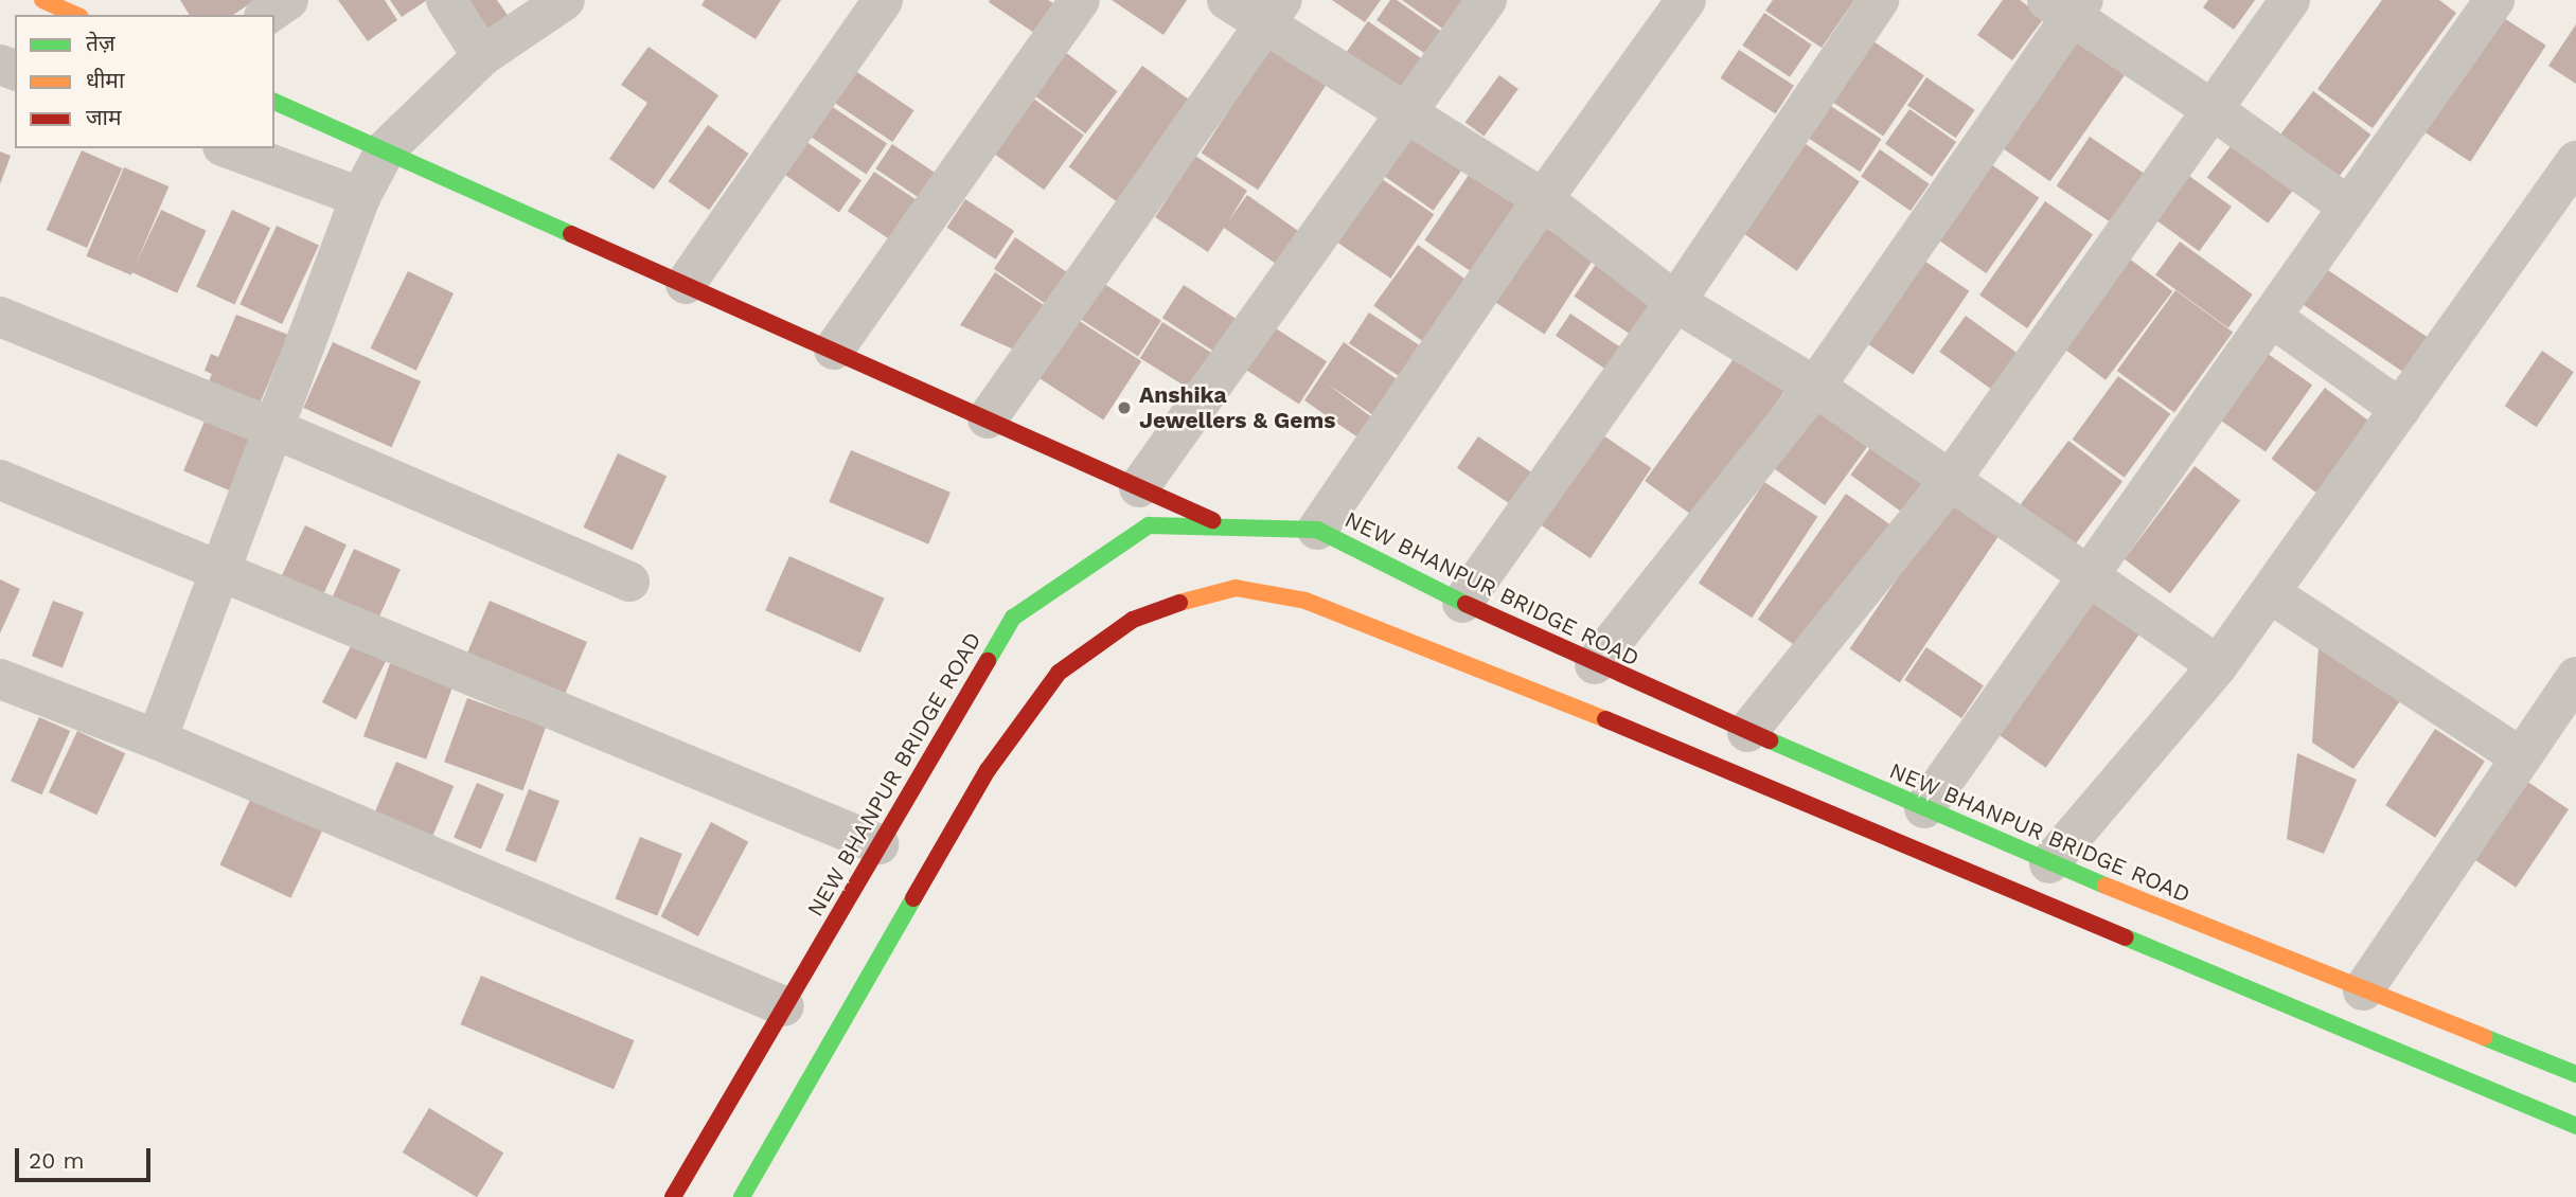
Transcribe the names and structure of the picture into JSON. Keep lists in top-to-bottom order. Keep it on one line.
{"streets":{"street":["NEW BHANPUR BRIDGE ROAD"]},"places":["Anshika Jewellers & Gems"],"legend":["तेज़","धीमा","जाम"],"scale_bar":"20 m"}
